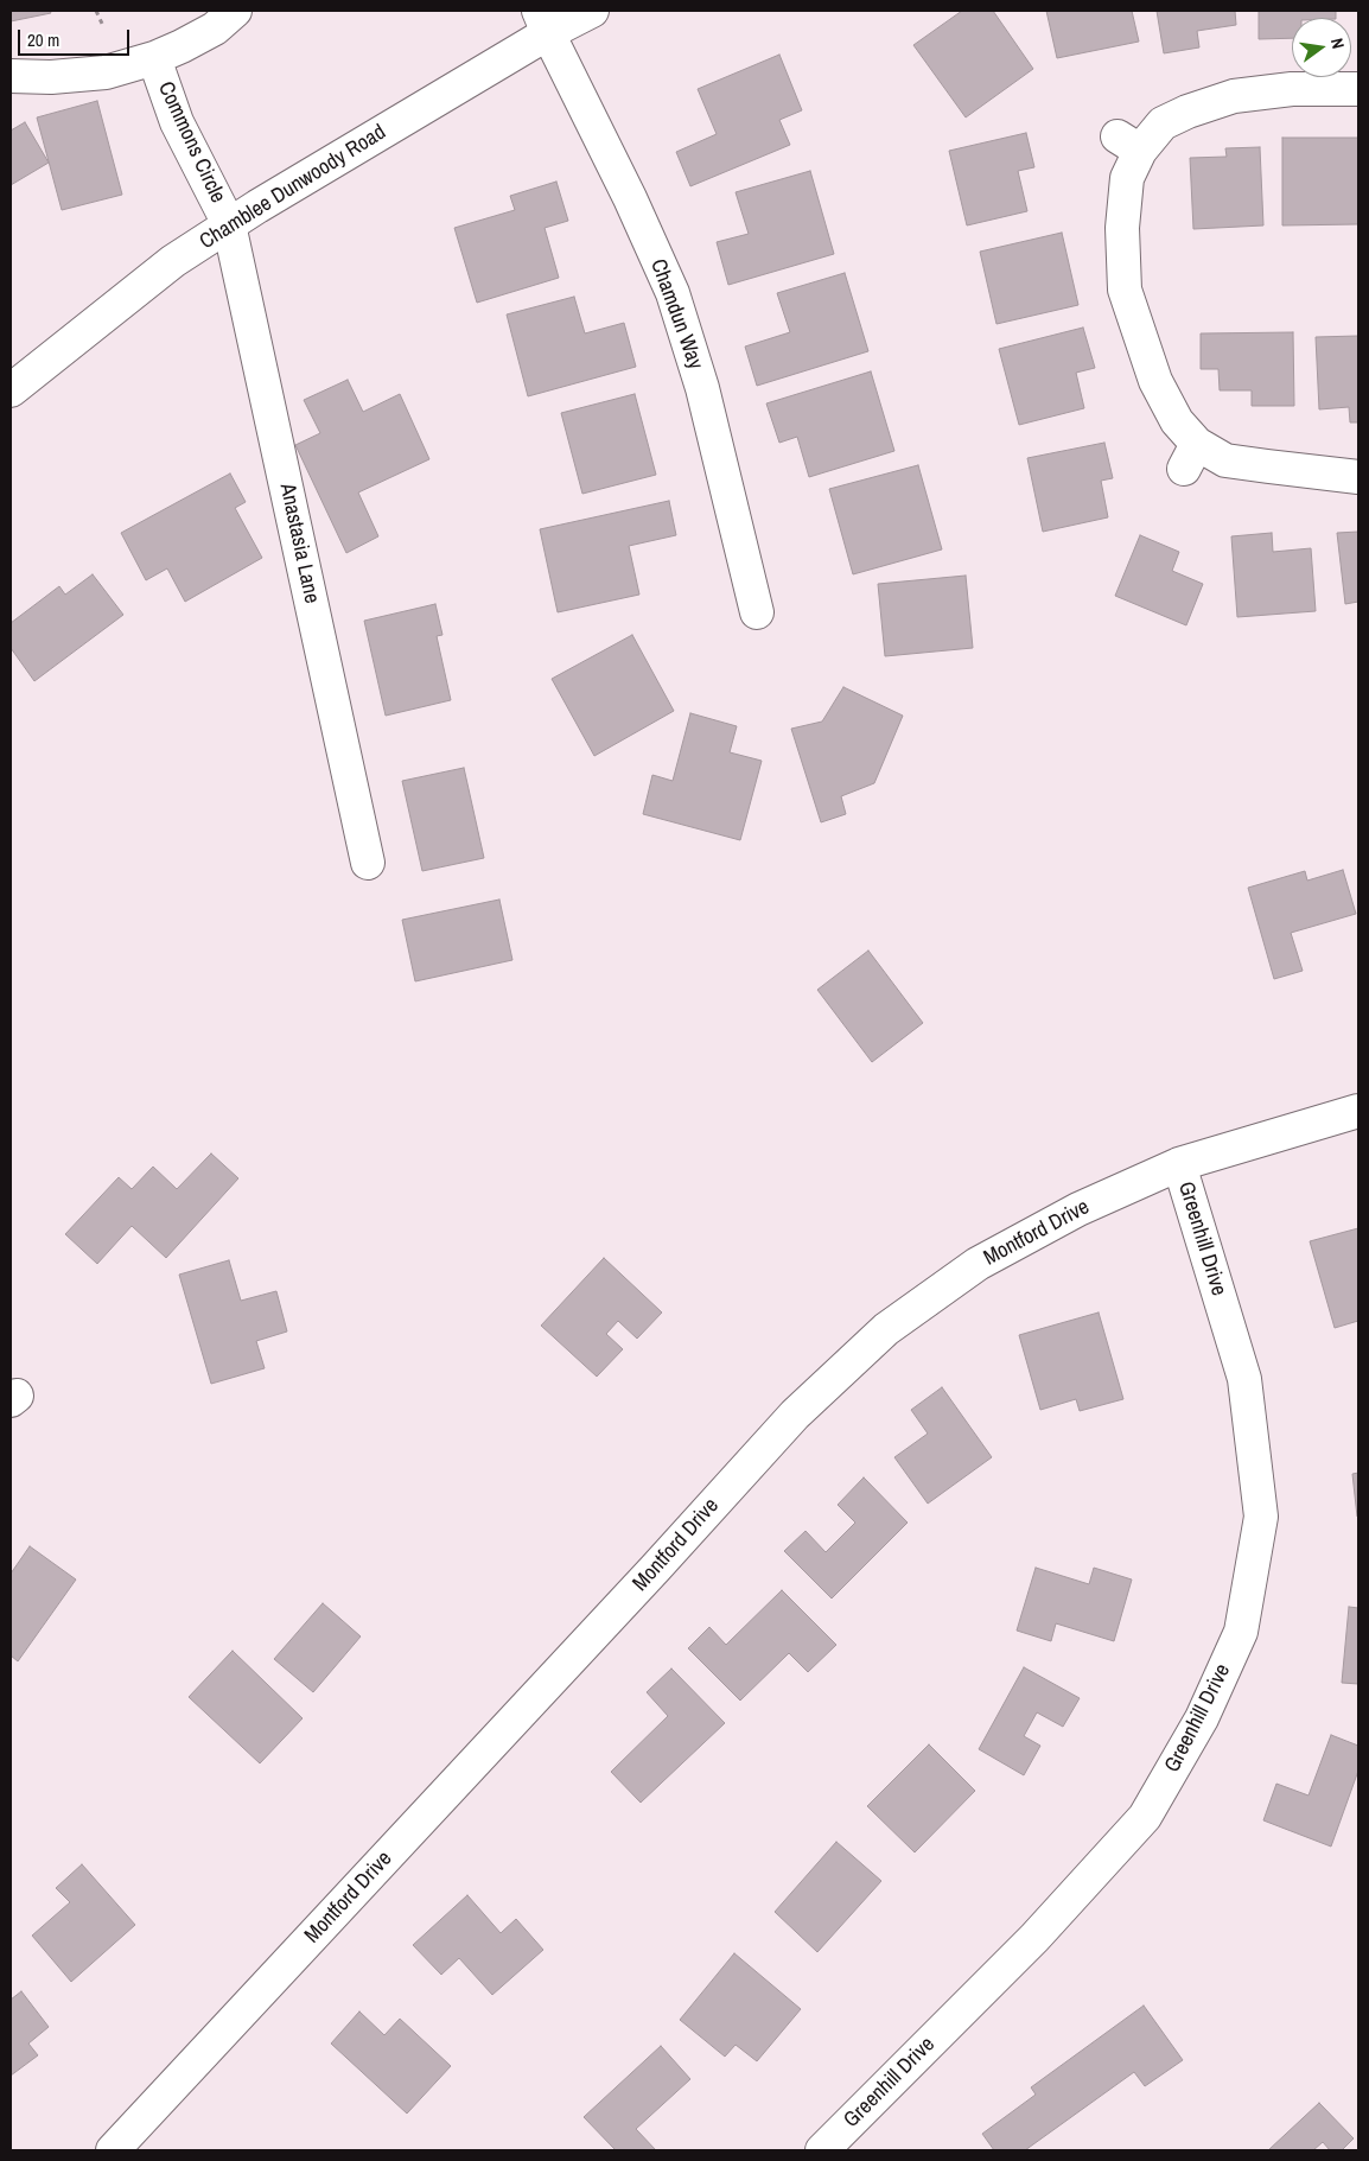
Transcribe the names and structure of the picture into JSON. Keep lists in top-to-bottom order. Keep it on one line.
{"streets":{"street":["Commons Circle","Chamblee Dunwoody Road","Chamdun Way","Anastasia Lane","Montford Drive","Greenhill Drive"]},"crossings":[["Commons Circle","Chamblee Dunwoody Road"],["Commons Circle","Anastasia Lane"],["Chamblee Dunwoody Road","Chamdun Way"],["Chamblee Dunwoody Road","Anastasia Lane"],["Montford Drive","Greenhill Drive"]],"scale_bar":"20 m","north":"right"}
